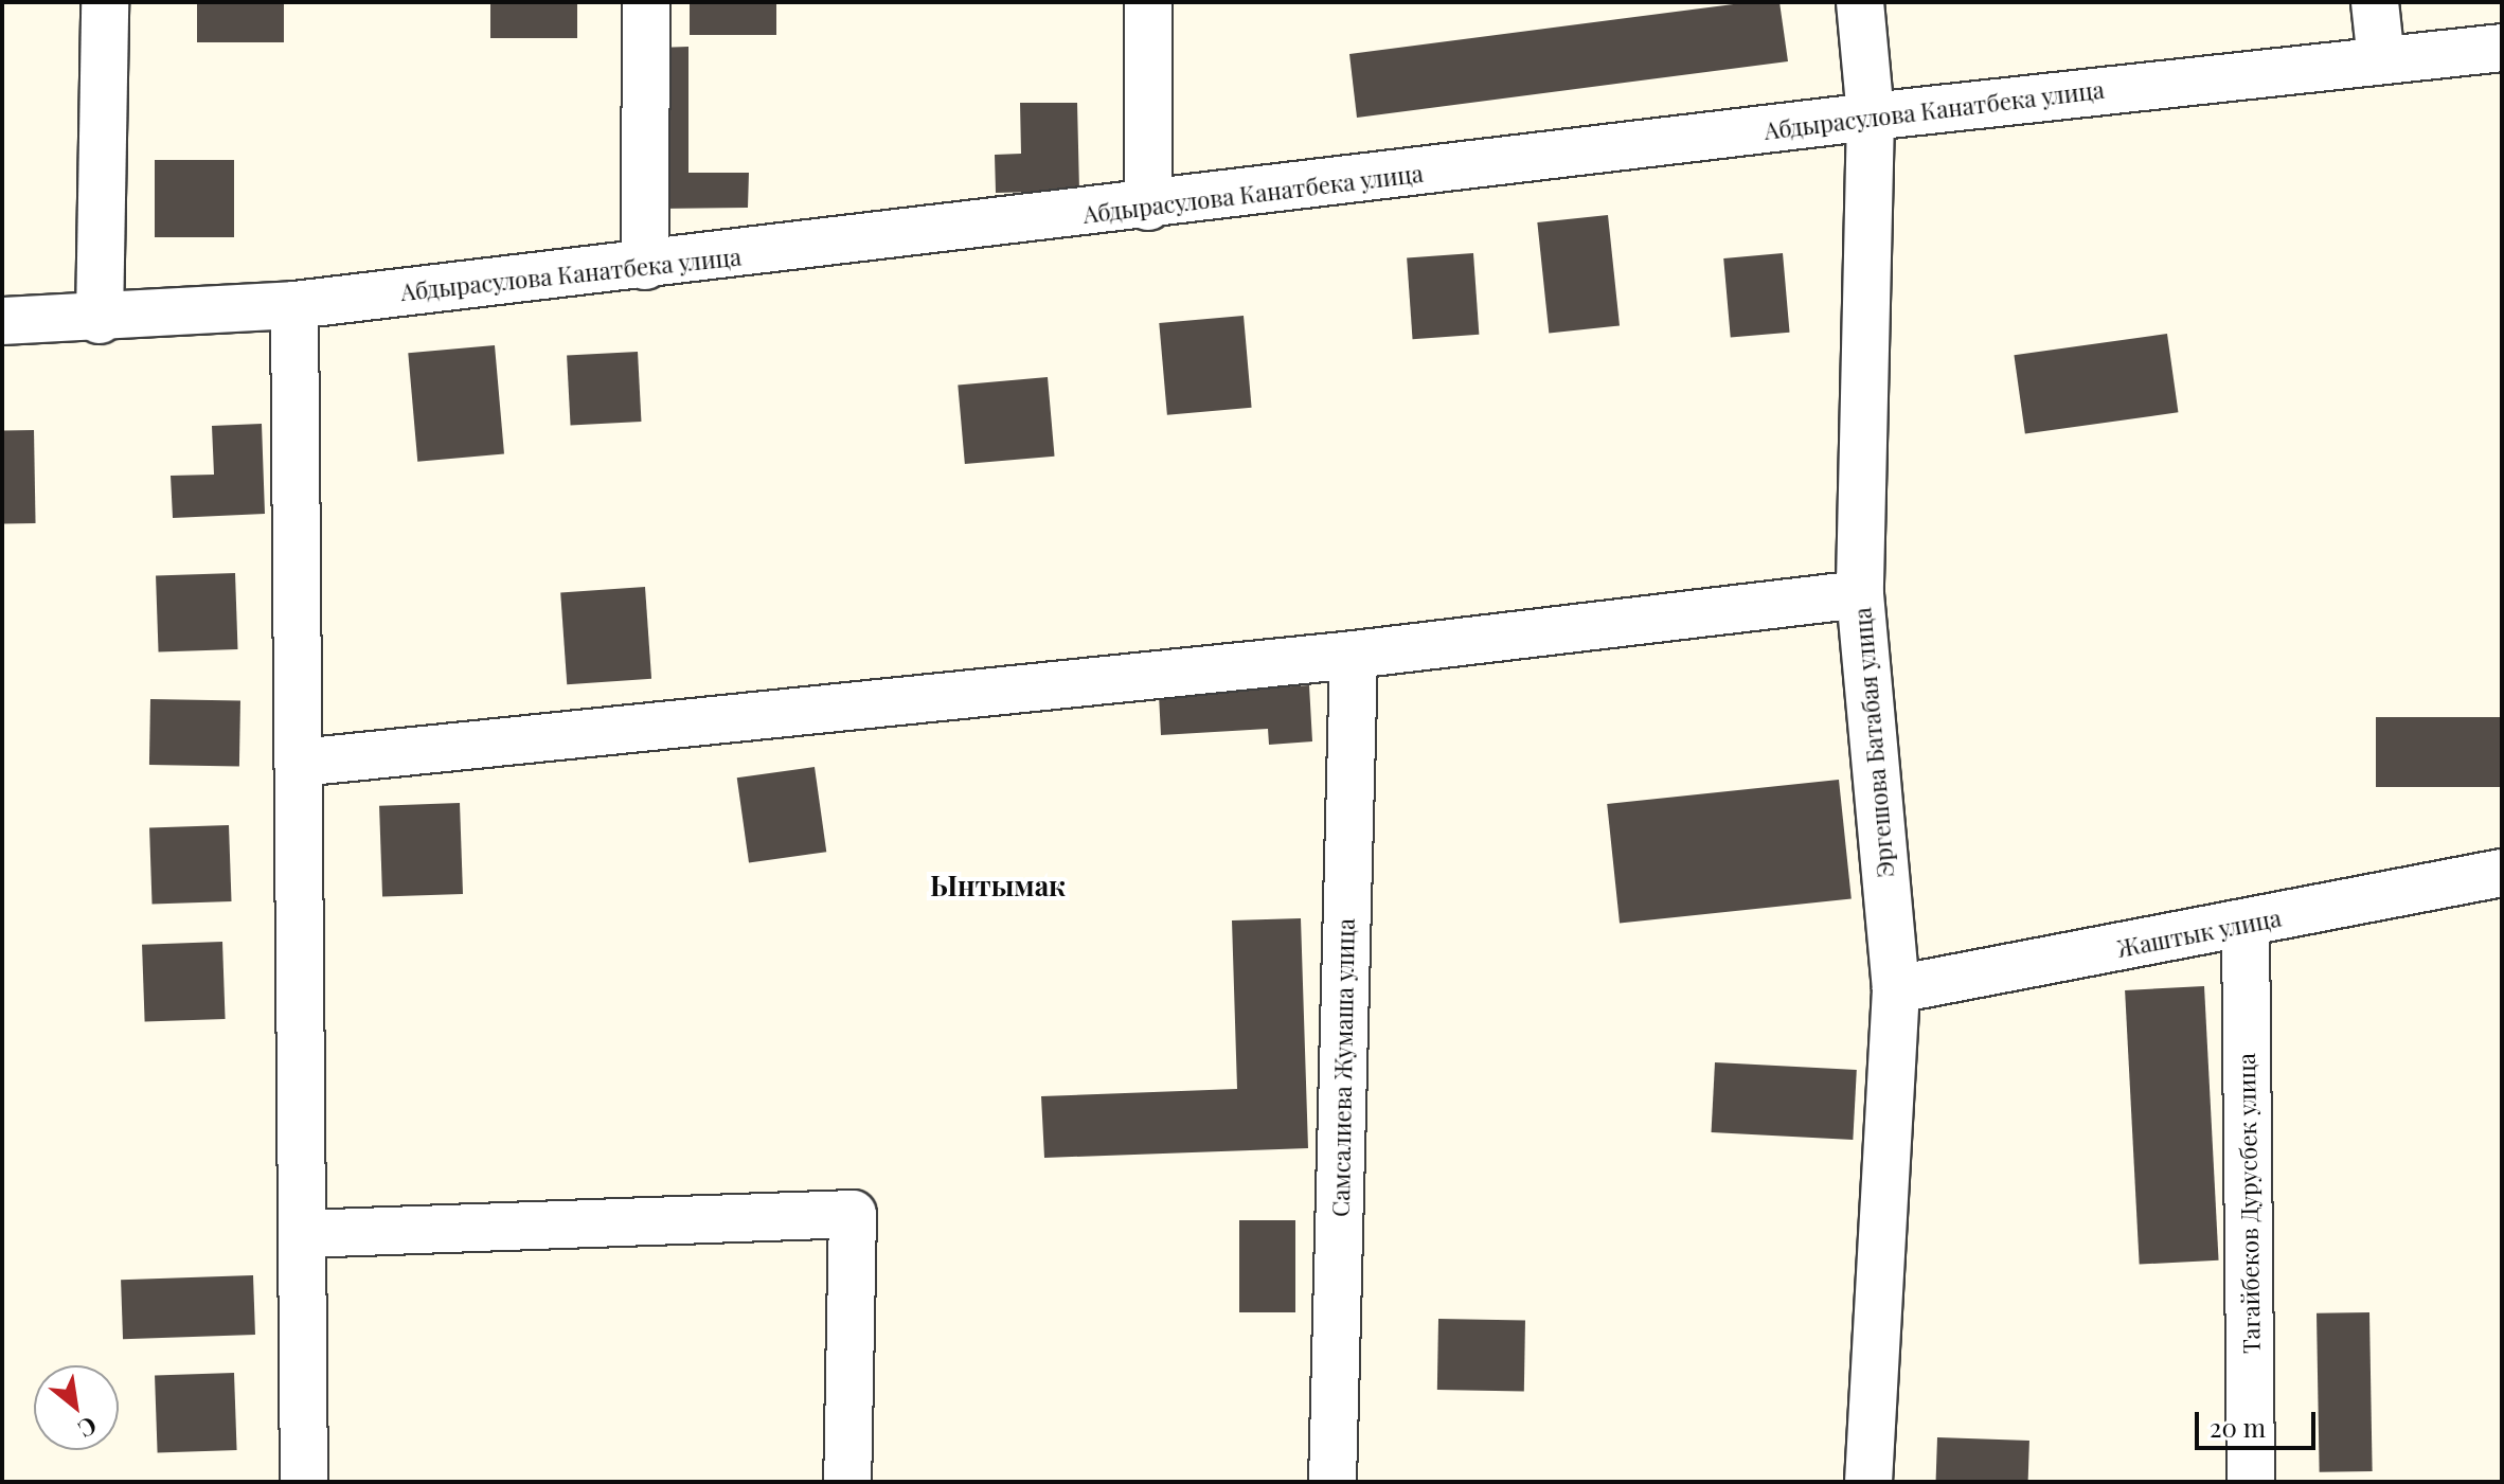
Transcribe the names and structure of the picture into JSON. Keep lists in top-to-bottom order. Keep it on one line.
{"streets":{"street":["Абдырасулова Канатбека улица","Эргешова Батабая улица","Жаштык улица","Самсалиева Жумаша улица","Тагайбеков Дурусбек улица"]},"crossings":[["Абдырасулова Канатбека улица","Эргешова Батабая улица"],["Эргешова Батабая улица","Жаштык улица"],["Жаштык улица","Тагайбеков Дурусбек улица"]],"districts":["Ынтымак"],"scale_bar":"20 m","north":"bottom right"}
